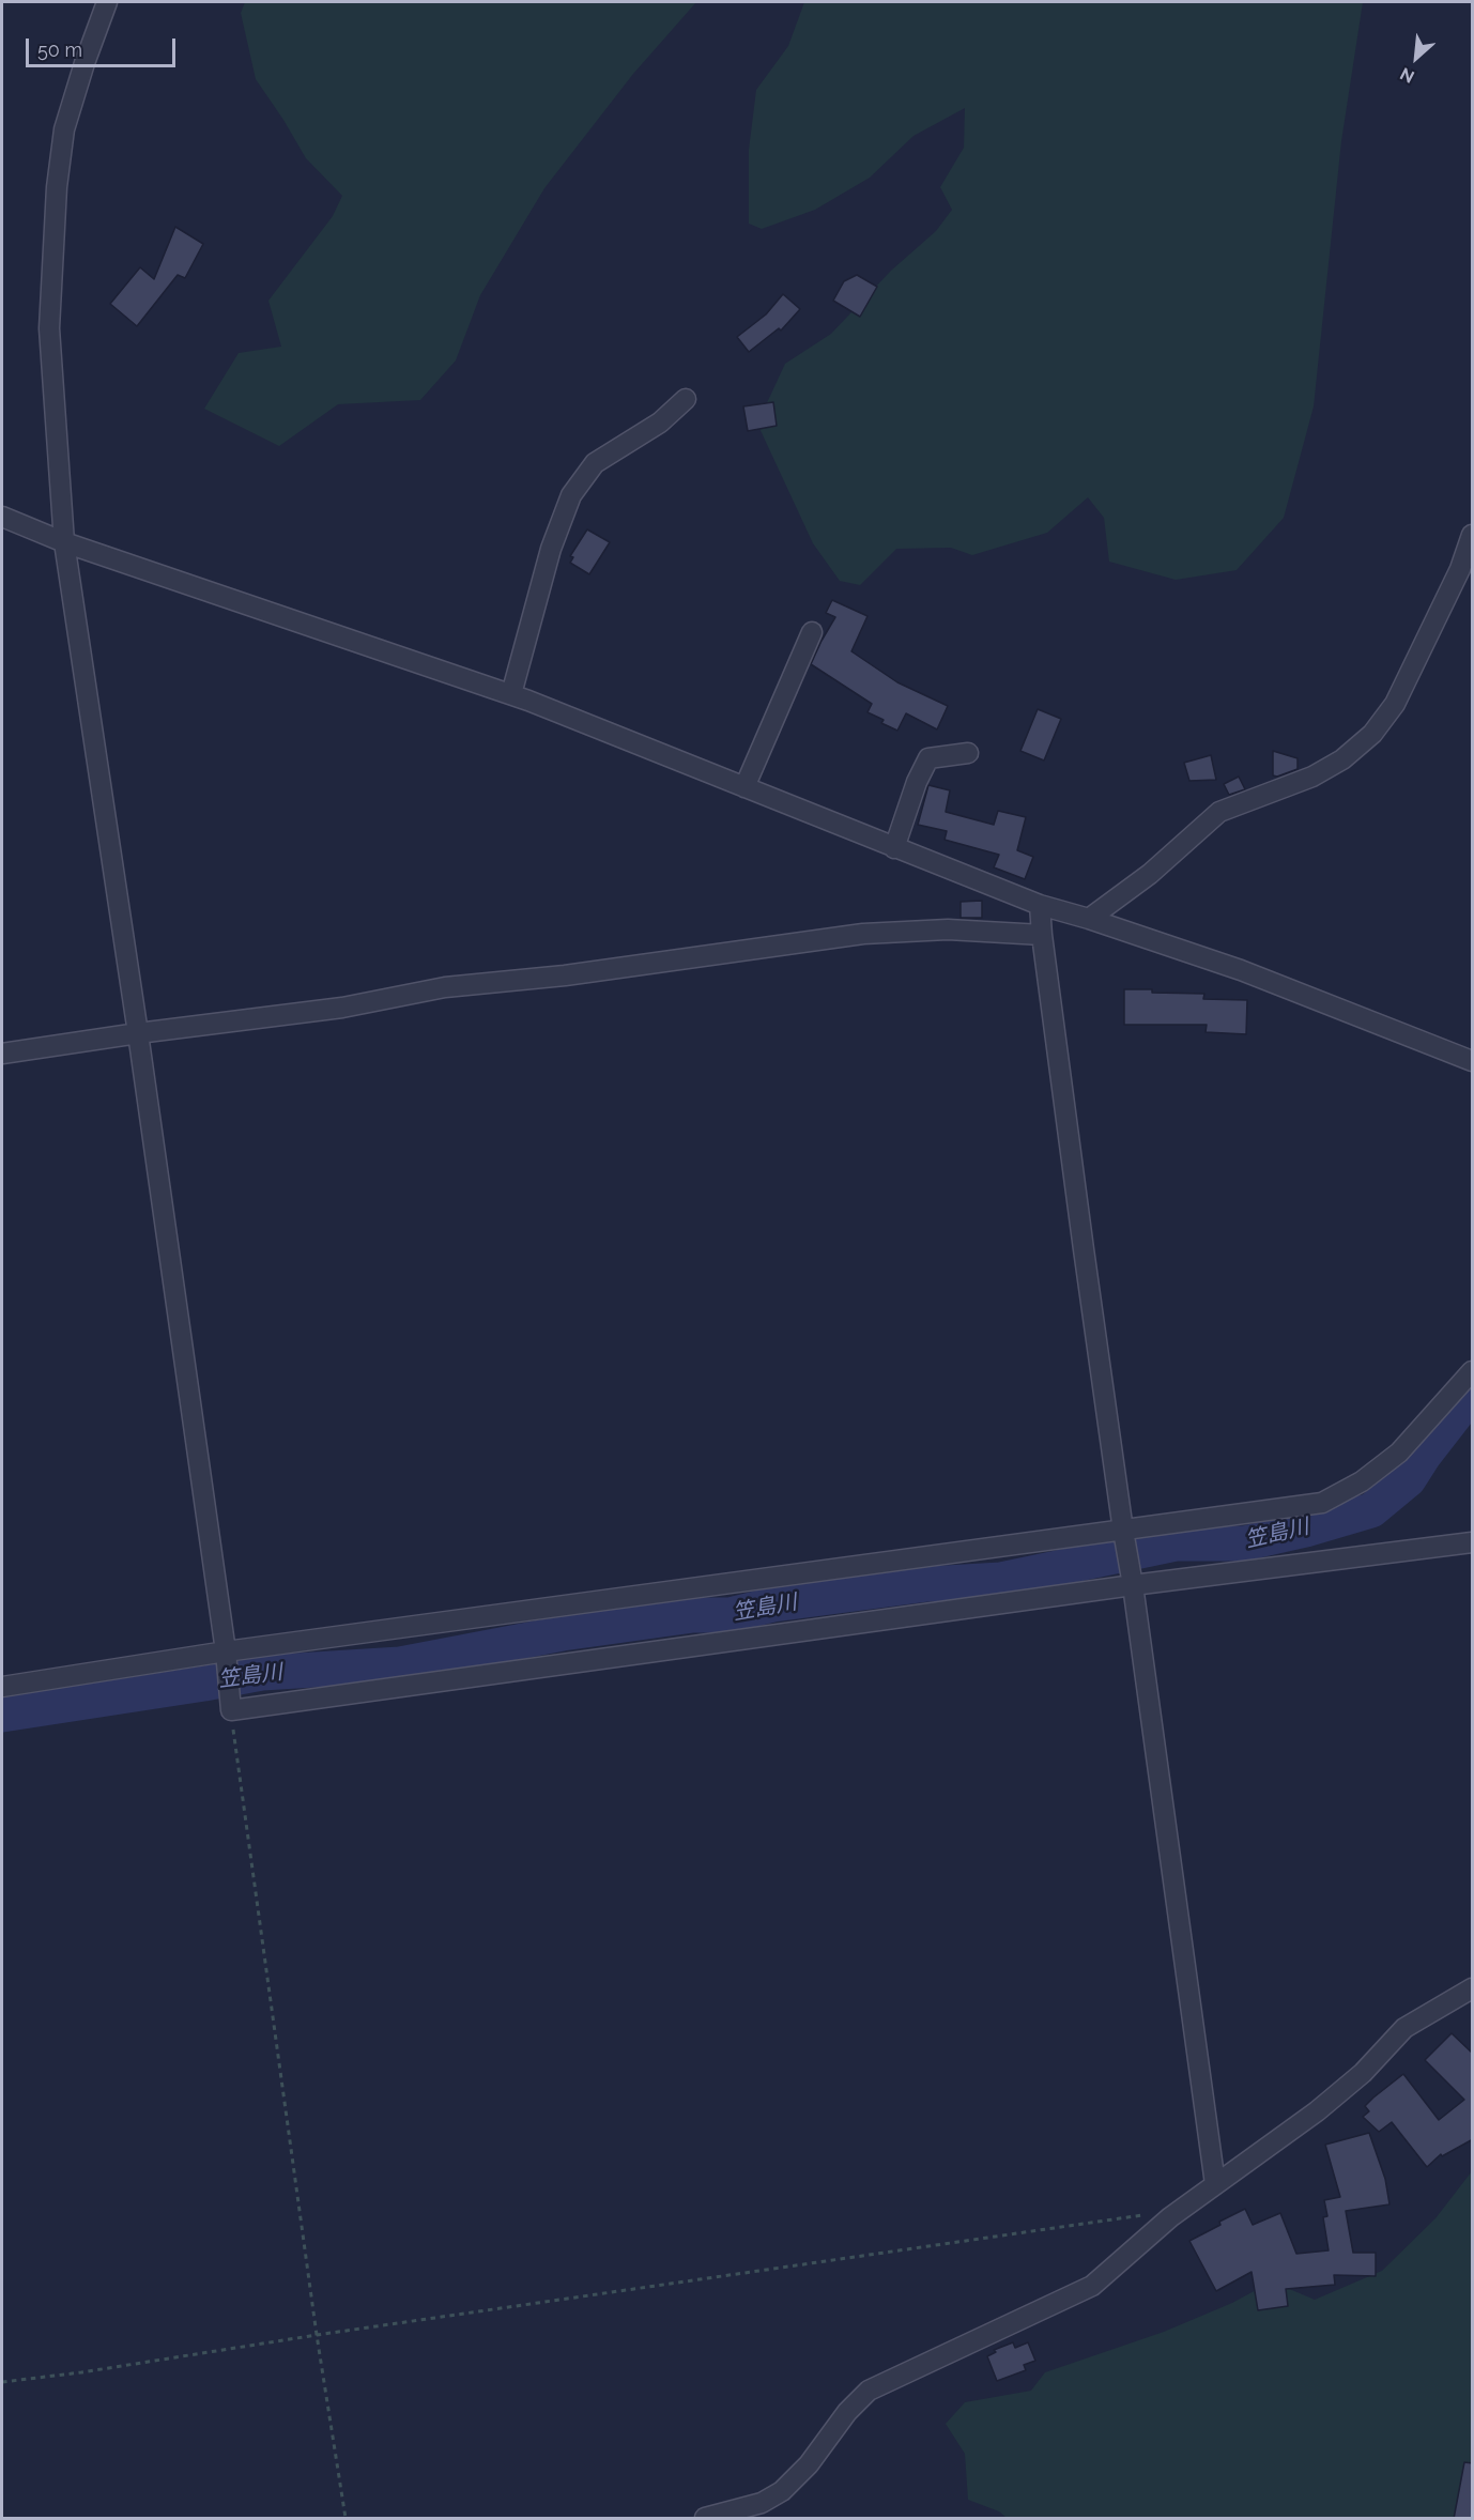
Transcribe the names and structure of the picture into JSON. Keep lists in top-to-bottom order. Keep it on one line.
{"water":["笠島川"],"scale_bar":"50 m","north":"bottom left"}
